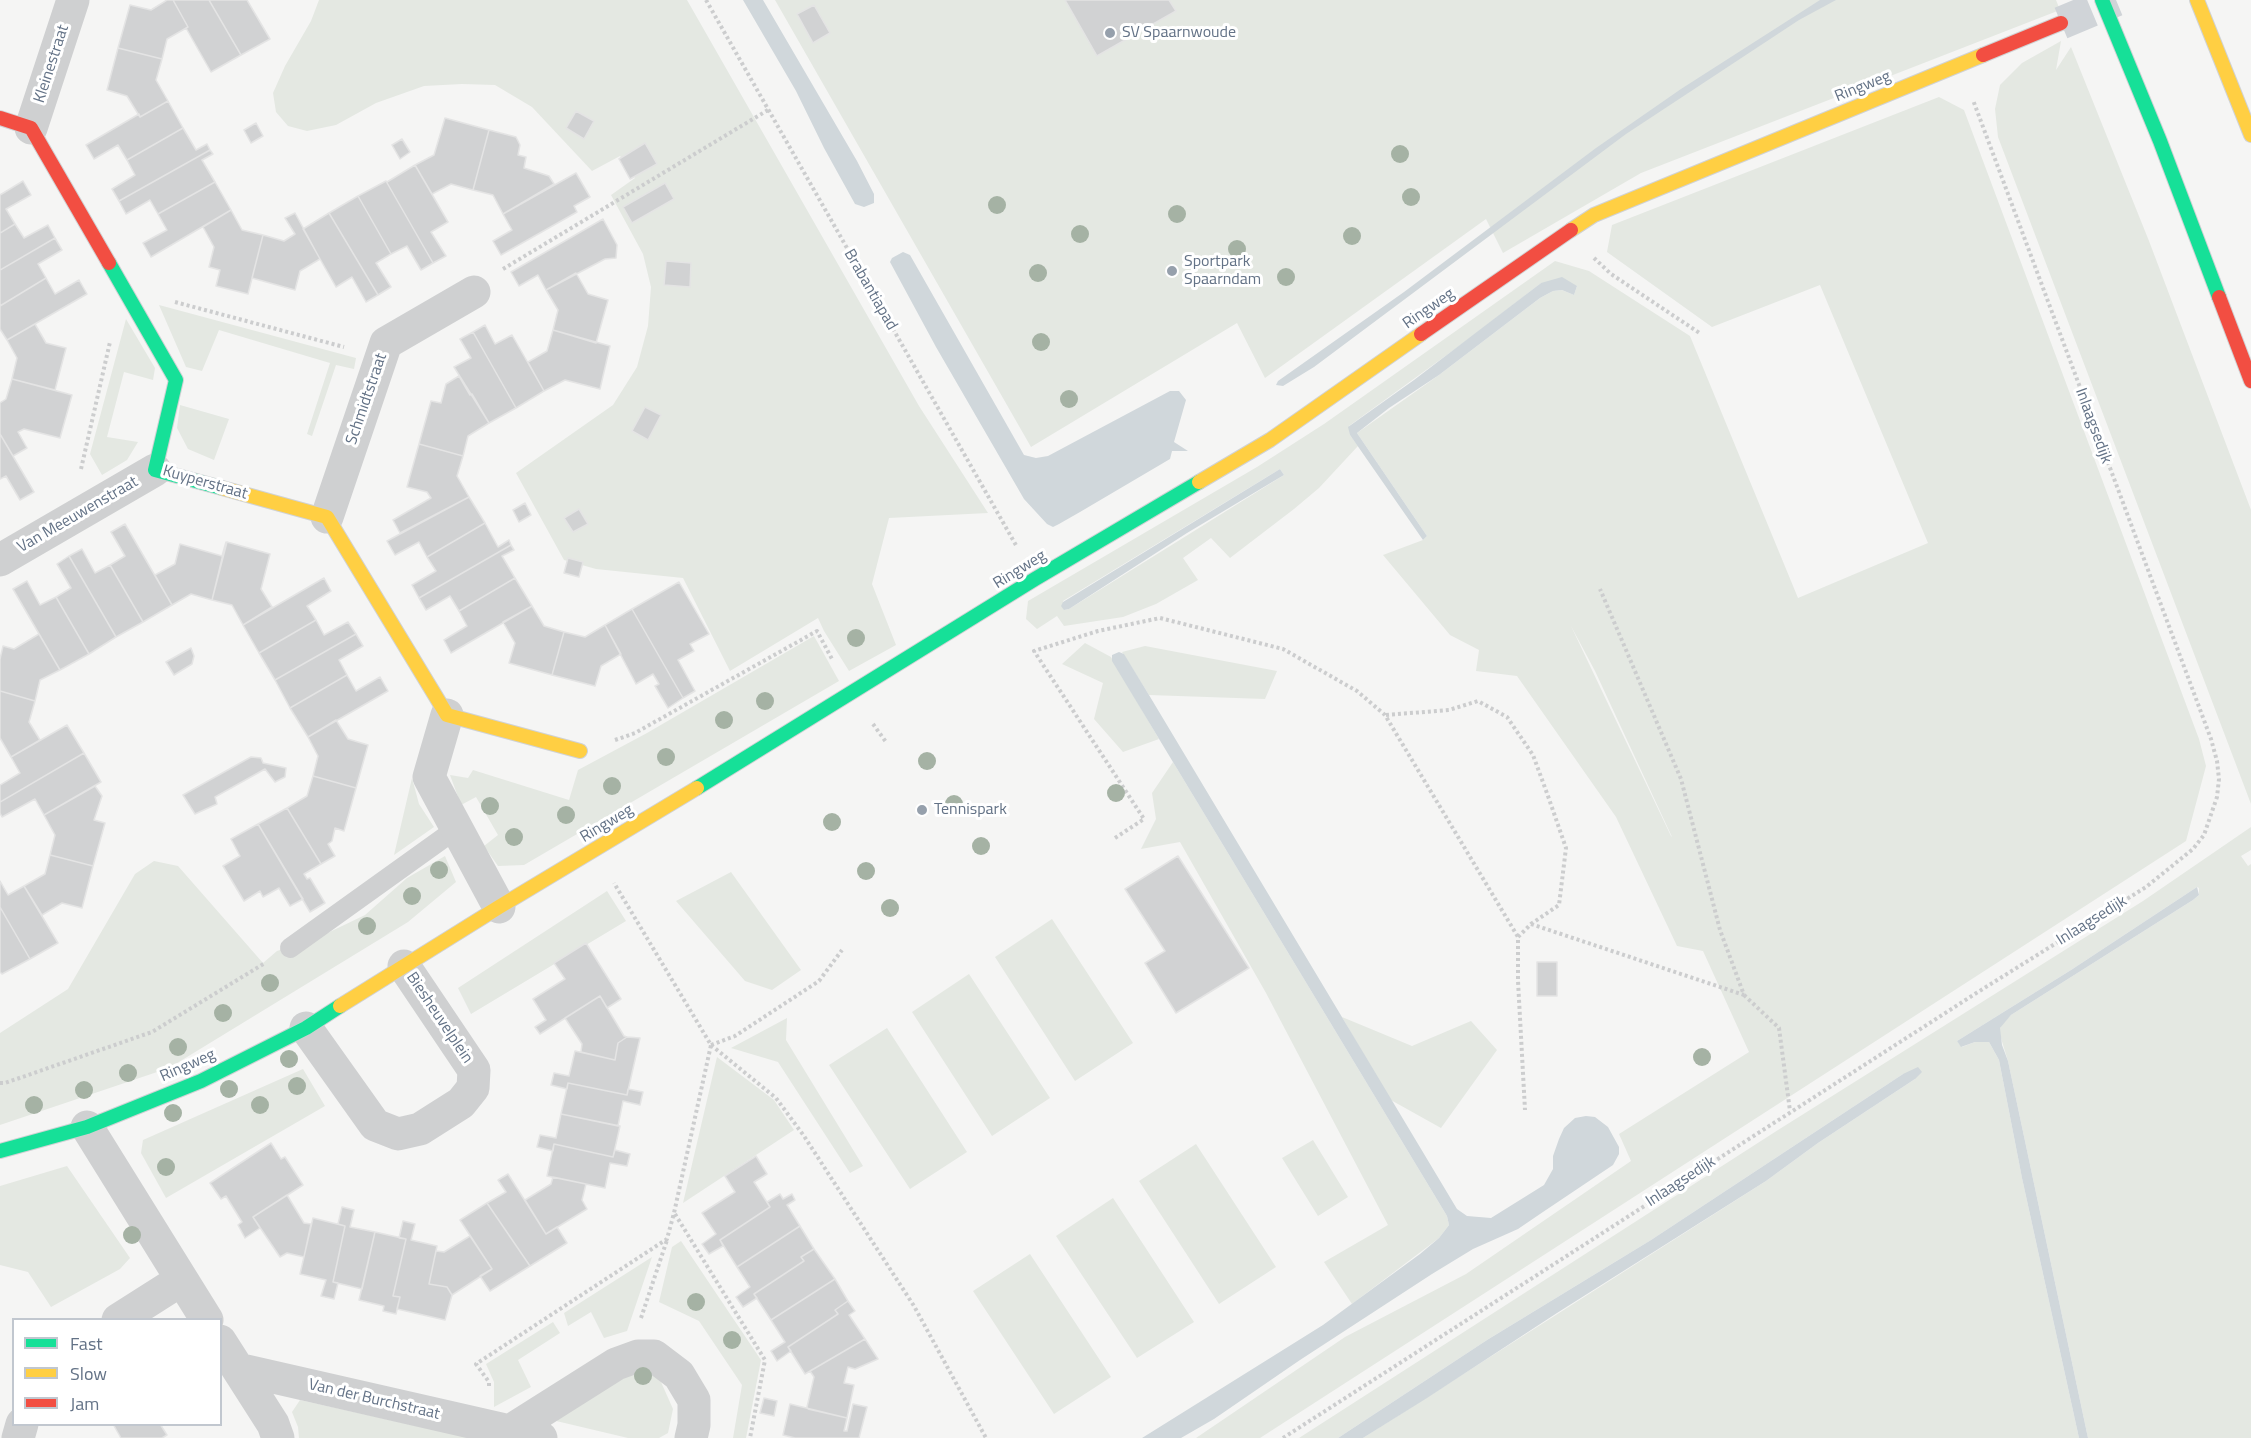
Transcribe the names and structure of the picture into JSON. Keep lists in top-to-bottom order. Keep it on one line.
{"streets":{"main road":["Ringweg","Kuyperstraat"],"street":["Kleinestraat","Schmidtstraat","Van Meeuwenstraat","Biesheuvelplein","Van der Burchstraat"],"path":["Brabantiapad","Inlaagsedijk"]},"crossings":[["Kleinestraat","Kuyperstraat"],["Ringweg","Brabantiapad"],["Ringweg","Inlaagsedijk"],["Ringweg","Biesheuvelplein"],["Schmidtstraat","Kuyperstraat"],["Kuyperstraat","Van Meeuwenstraat"]],"places":["SV Spaarnwoude","Sportpark Spaarndam","Tennispark"],"legend":["Fast","Slow","Jam"]}
